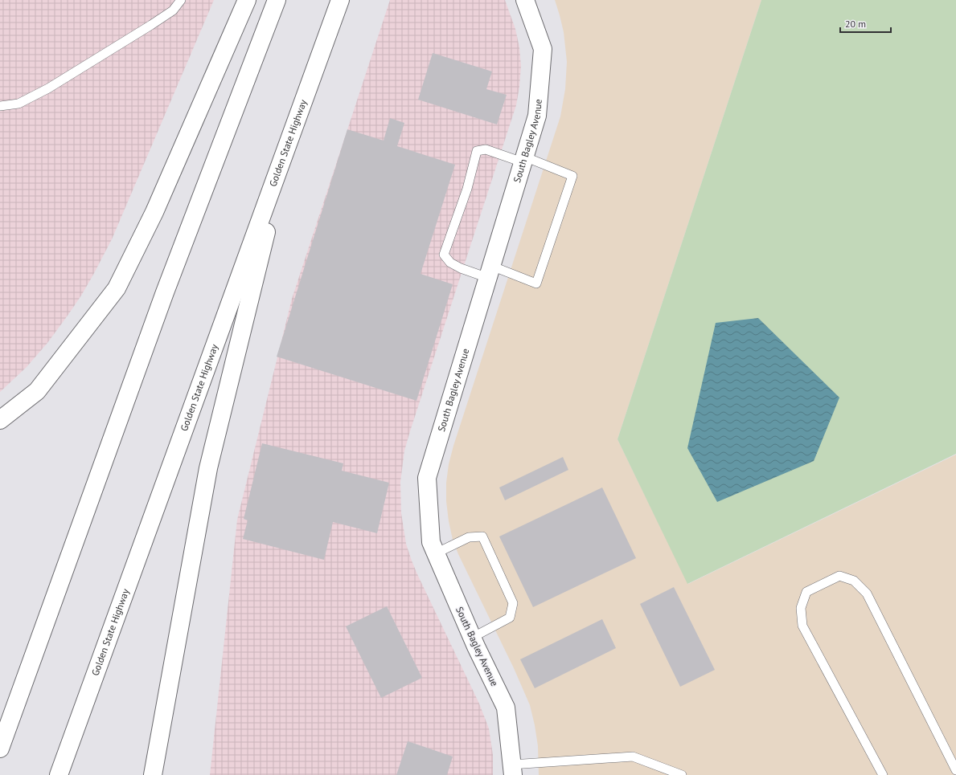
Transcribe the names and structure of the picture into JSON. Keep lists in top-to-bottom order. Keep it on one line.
{"streets":{"main road":["South Bagley Avenue","Golden State Highway"]},"scale_bar":"20 m"}
